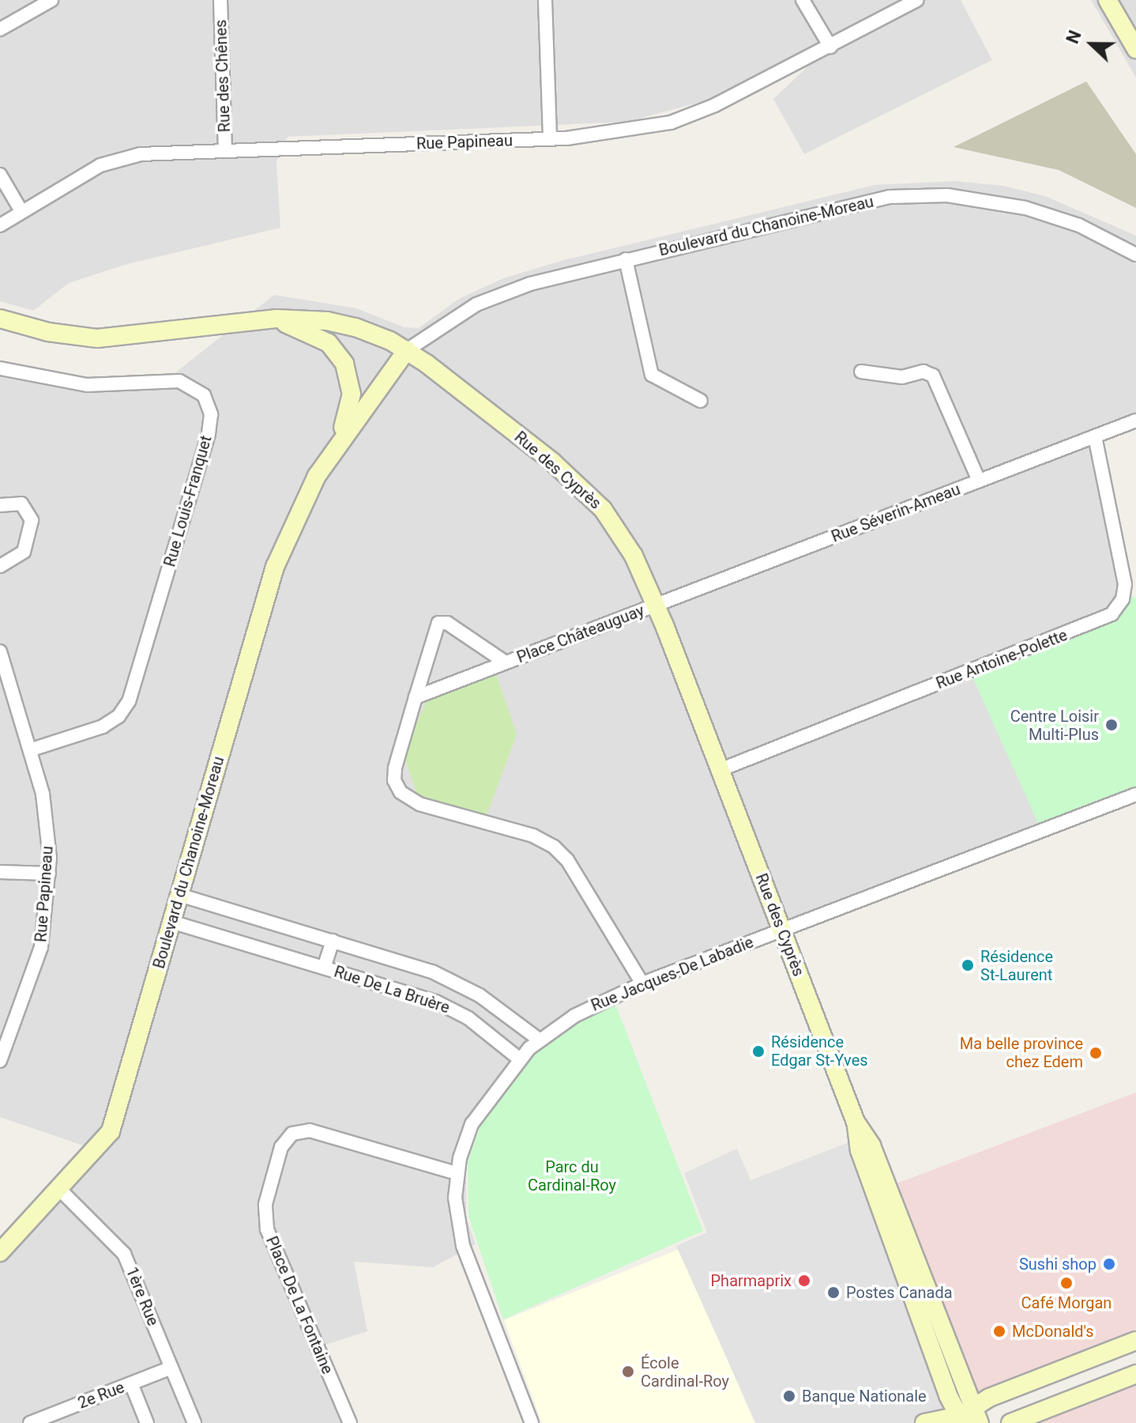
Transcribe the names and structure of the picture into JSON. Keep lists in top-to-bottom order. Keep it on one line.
{"streets":{"street":["Rue des Chênes","Rue Papineau","Boulevard du Chanoine-Moreau","Rue des Cyprès","Rue Louis-Franquet","Rue Séverin-Ameau","Place Châteauguay","Rue Antoine-Polette","Rue Jacques-De Labadie","Rue De La Bruère","1ère Rue","Place De La Fontaine","2e Rue"]},"crossings":[["Rue des Chênes","Rue Papineau"],["Rue Papineau","Rue Louis-Franquet"],["Boulevard du Chanoine-Moreau","Rue des Cyprès"],["Boulevard du Chanoine-Moreau","Rue De La Bruère"],["Boulevard du Chanoine-Moreau","1ère Rue"],["Rue des Cyprès","Rue Séverin-Ameau"],["Rue des Cyprès","Place Châteauguay"],["Rue des Cyprès","Rue Antoine-Polette"],["Rue des Cyprès","Rue Jacques-De Labadie"],["Rue Séverin-Ameau","Place Châteauguay"],["Rue Séverin-Ameau","Rue Antoine-Polette"],["Place Châteauguay","Rue Jacques-De Labadie"],["Rue Jacques-De Labadie","Rue De La Bruère"],["Rue Jacques-De Labadie","Place De La Fontaine"],["1ère Rue","2e Rue"]],"parks":["Parc du Cardinal-Roy"],"places":["Centre Loisir Multi-Plus","Résidence St-Laurent","Résidence Edgar St-Yves","Ma belle province chez Edem","Sushi shop","Pharmaprix","Café Morgan","Postes Canada","McDonald's","École Cardinal-Roy","Banque Nationale"],"north":"left"}
